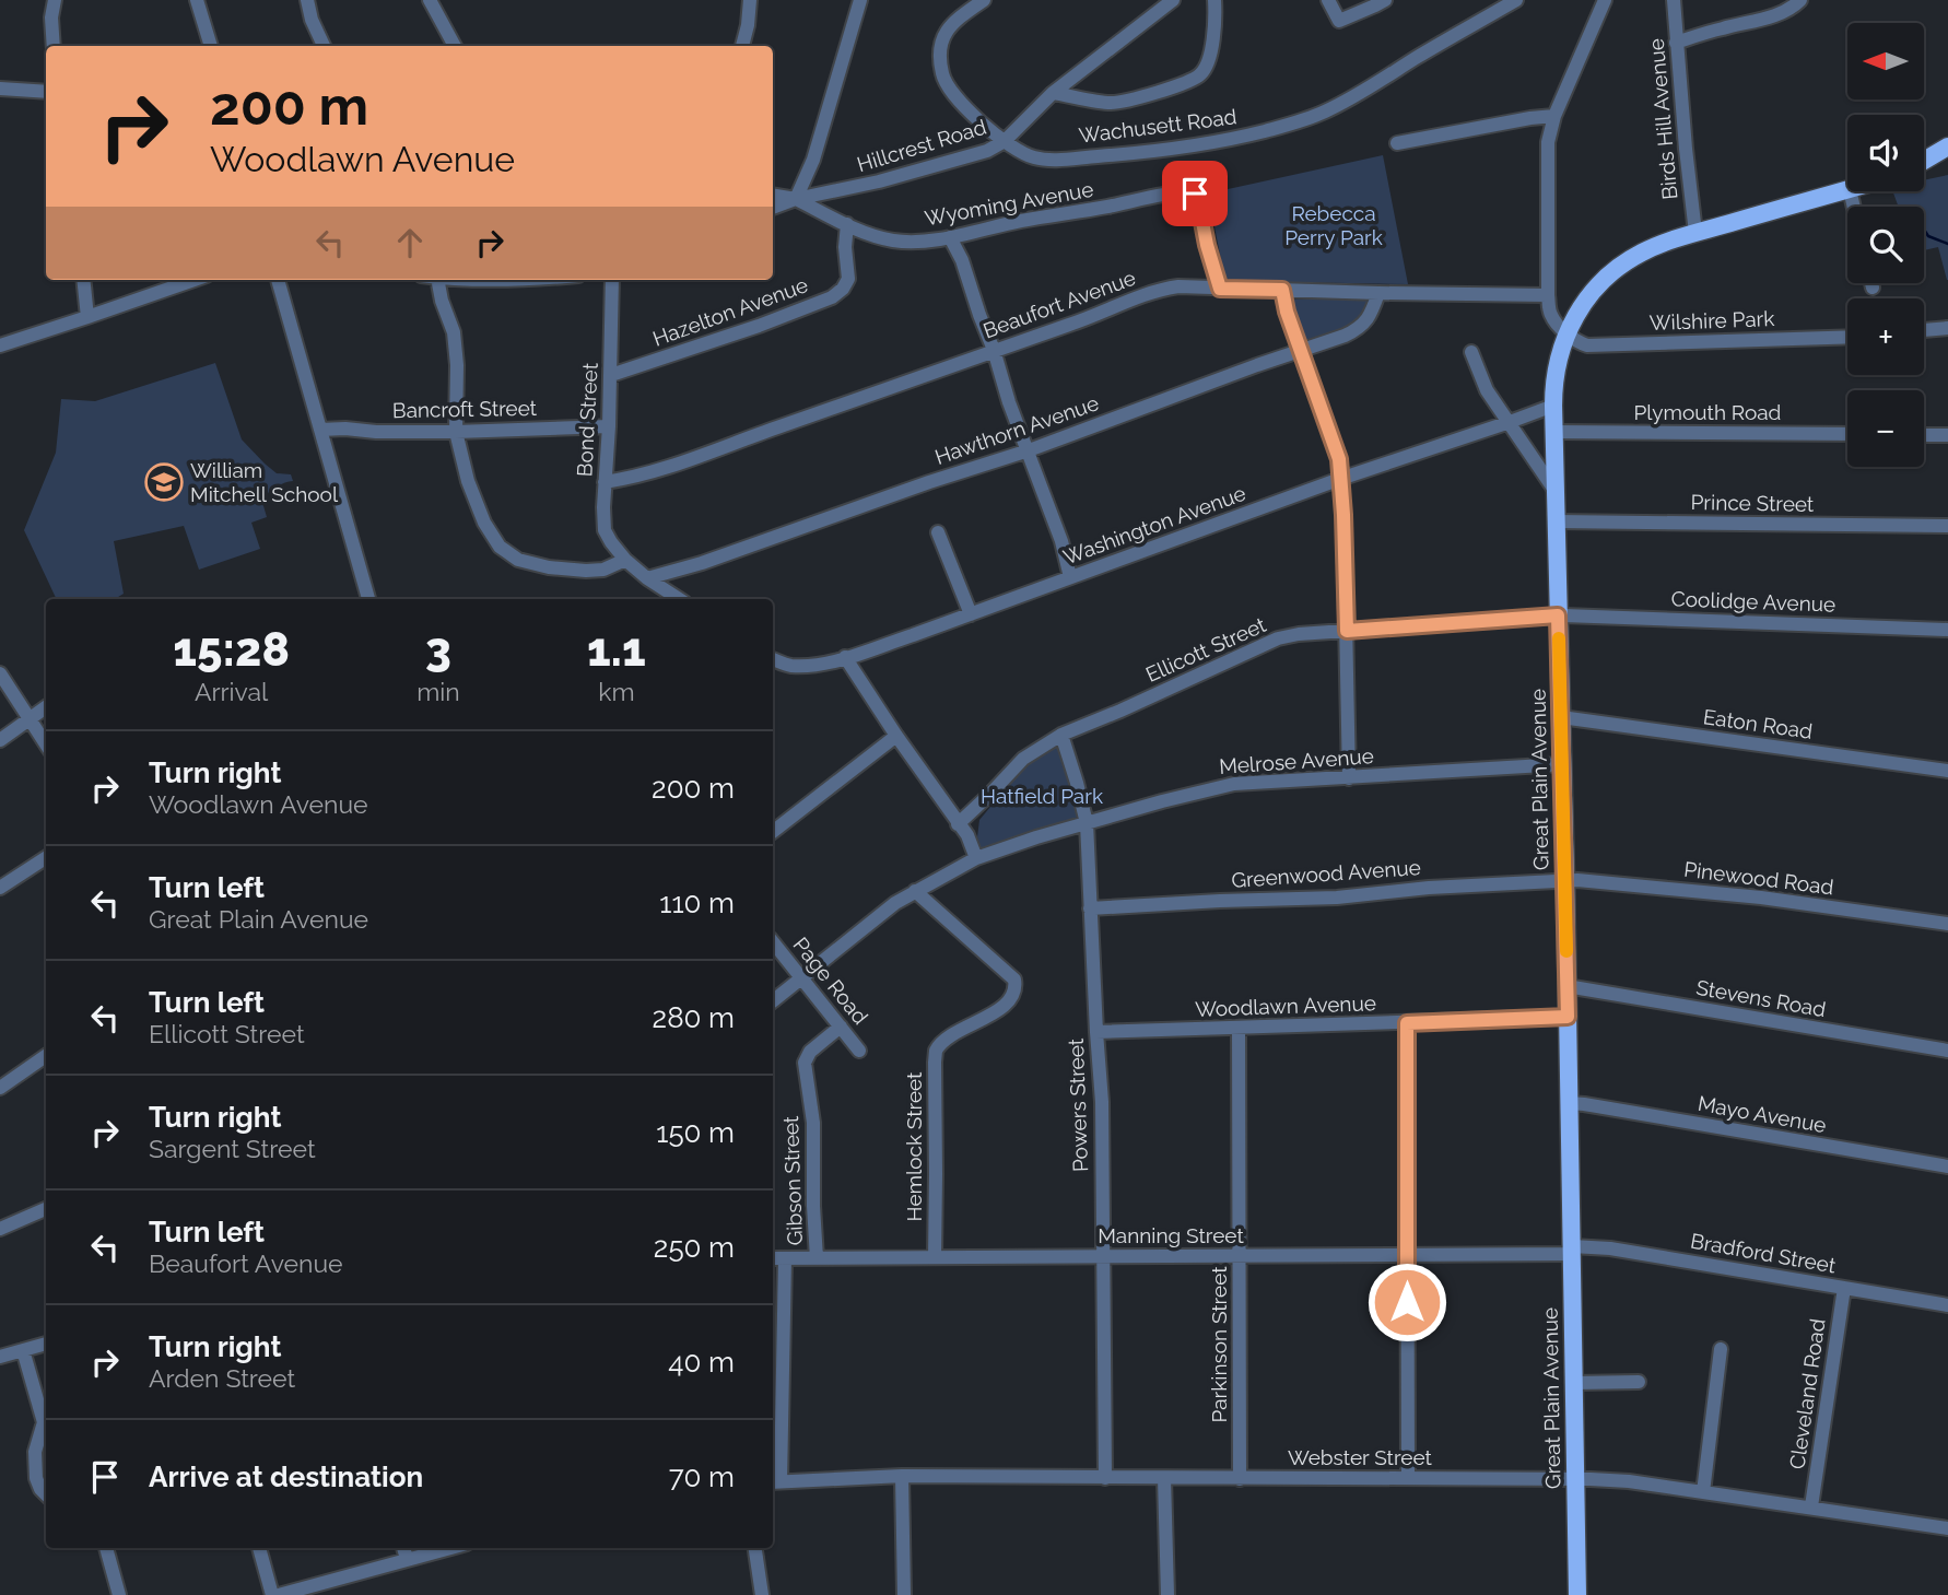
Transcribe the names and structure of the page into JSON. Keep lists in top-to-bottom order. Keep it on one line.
{"streets":{"main road":["Great Plain Avenue"],"street":["Birds Hill Avenue","Wachusett Road","Hillcrest Road","Wyoming Avenue","Beaufort Avenue","Hazelton Avenue","Wilshire Park","Bancroft Street","Plymouth Road","Bond Street","Hawthorn Avenue","Prince Street","Washington Avenue","Coolidge Avenue","Ellicott Street","Eaton Road","Melrose Avenue","Greenwood Avenue","Pinewood Road","Page Road","Stevens Road","Woodlawn Avenue","Powers Street","Mayo Avenue","Hemlock Street","Gibson Street","Manning Street","Bradford Street","Parkinson Street","Cleveland Road","Webster Street"]},"crossings":[["Birds Hill Avenue","Great Plain Avenue"],["Wachusett Road","Hillcrest Road"],["Hillcrest Road","Wyoming Avenue"],["Wyoming Avenue","Beaufort Avenue"],["Wyoming Avenue","Hazelton Avenue"],["Beaufort Avenue","Bond Street"],["Beaufort Avenue","Hawthorn Avenue"],["Hazelton Avenue","Bond Street"],["Wilshire Park","Great Plain Avenue"],["Bancroft Street","Bond Street"],["Plymouth Road","Great Plain Avenue"],["Prince Street","Great Plain Avenue"],["Washington Avenue","Great Plain Avenue"],["Coolidge Avenue","Ellicott Street"],["Coolidge Avenue","Great Plain Avenue"],["Ellicott Street","Great Plain Avenue"],["Ellicott Street","Powers Street"],["Eaton Road","Great Plain Avenue"],["Melrose Avenue","Great Plain Avenue"],["Melrose Avenue","Page Road"],["Melrose Avenue","Powers Street"],["Melrose Avenue","Hemlock Street"],["Great Plain Avenue","Greenwood Avenue"],["Great Plain Avenue","Pinewood Road"],["Great Plain Avenue","Stevens Road"],["Great Plain Avenue","Woodlawn Avenue"],["Great Plain Avenue","Mayo Avenue"],["Great Plain Avenue","Manning Street"],["Great Plain Avenue","Bradford Street"],["Great Plain Avenue","Webster Street"],["Greenwood Avenue","Pinewood Road"],["Greenwood Avenue","Powers Street"],["Page Road","Gibson Street"],["Woodlawn Avenue","Powers Street"],["Woodlawn Avenue","Parkinson Street"],["Powers Street","Manning Street"],["Powers Street","Webster Street"],["Hemlock Street","Manning Street"],["Gibson Street","Manning Street"],["Manning Street","Bradford Street"],["Manning Street","Parkinson Street"],["Bradford Street","Cleveland Road"],["Parkinson Street","Webster Street"],["Cleveland Road","Webster Street"]],"parks":["Rebecca Perry Park","Hatfield Park"],"places":{"school or university":["William Mitchell School"]},"north":"left","page":{"map_buttons":["+","−"],"turn":["200 m","Woodlawn Avenue"],"eta":["15:28","Arrival","3","min","1.1","km"],"list":[{"name":"Turn right","note":"Woodlawn Avenue","value":"200 m"},{"name":"Turn left","note":"Great Plain Avenue","value":"110 m"},{"name":"Turn left","note":"Ellicott Street","value":"280 m"},{"name":"Turn right","note":"Sargent Street","value":"150 m"},{"name":"Turn left","note":"Beaufort Avenue","value":"250 m"},{"name":"Turn right","note":"Arden Street","value":"40 m"},{"name":"Arrive at destination","value":"70 m"}]}}
